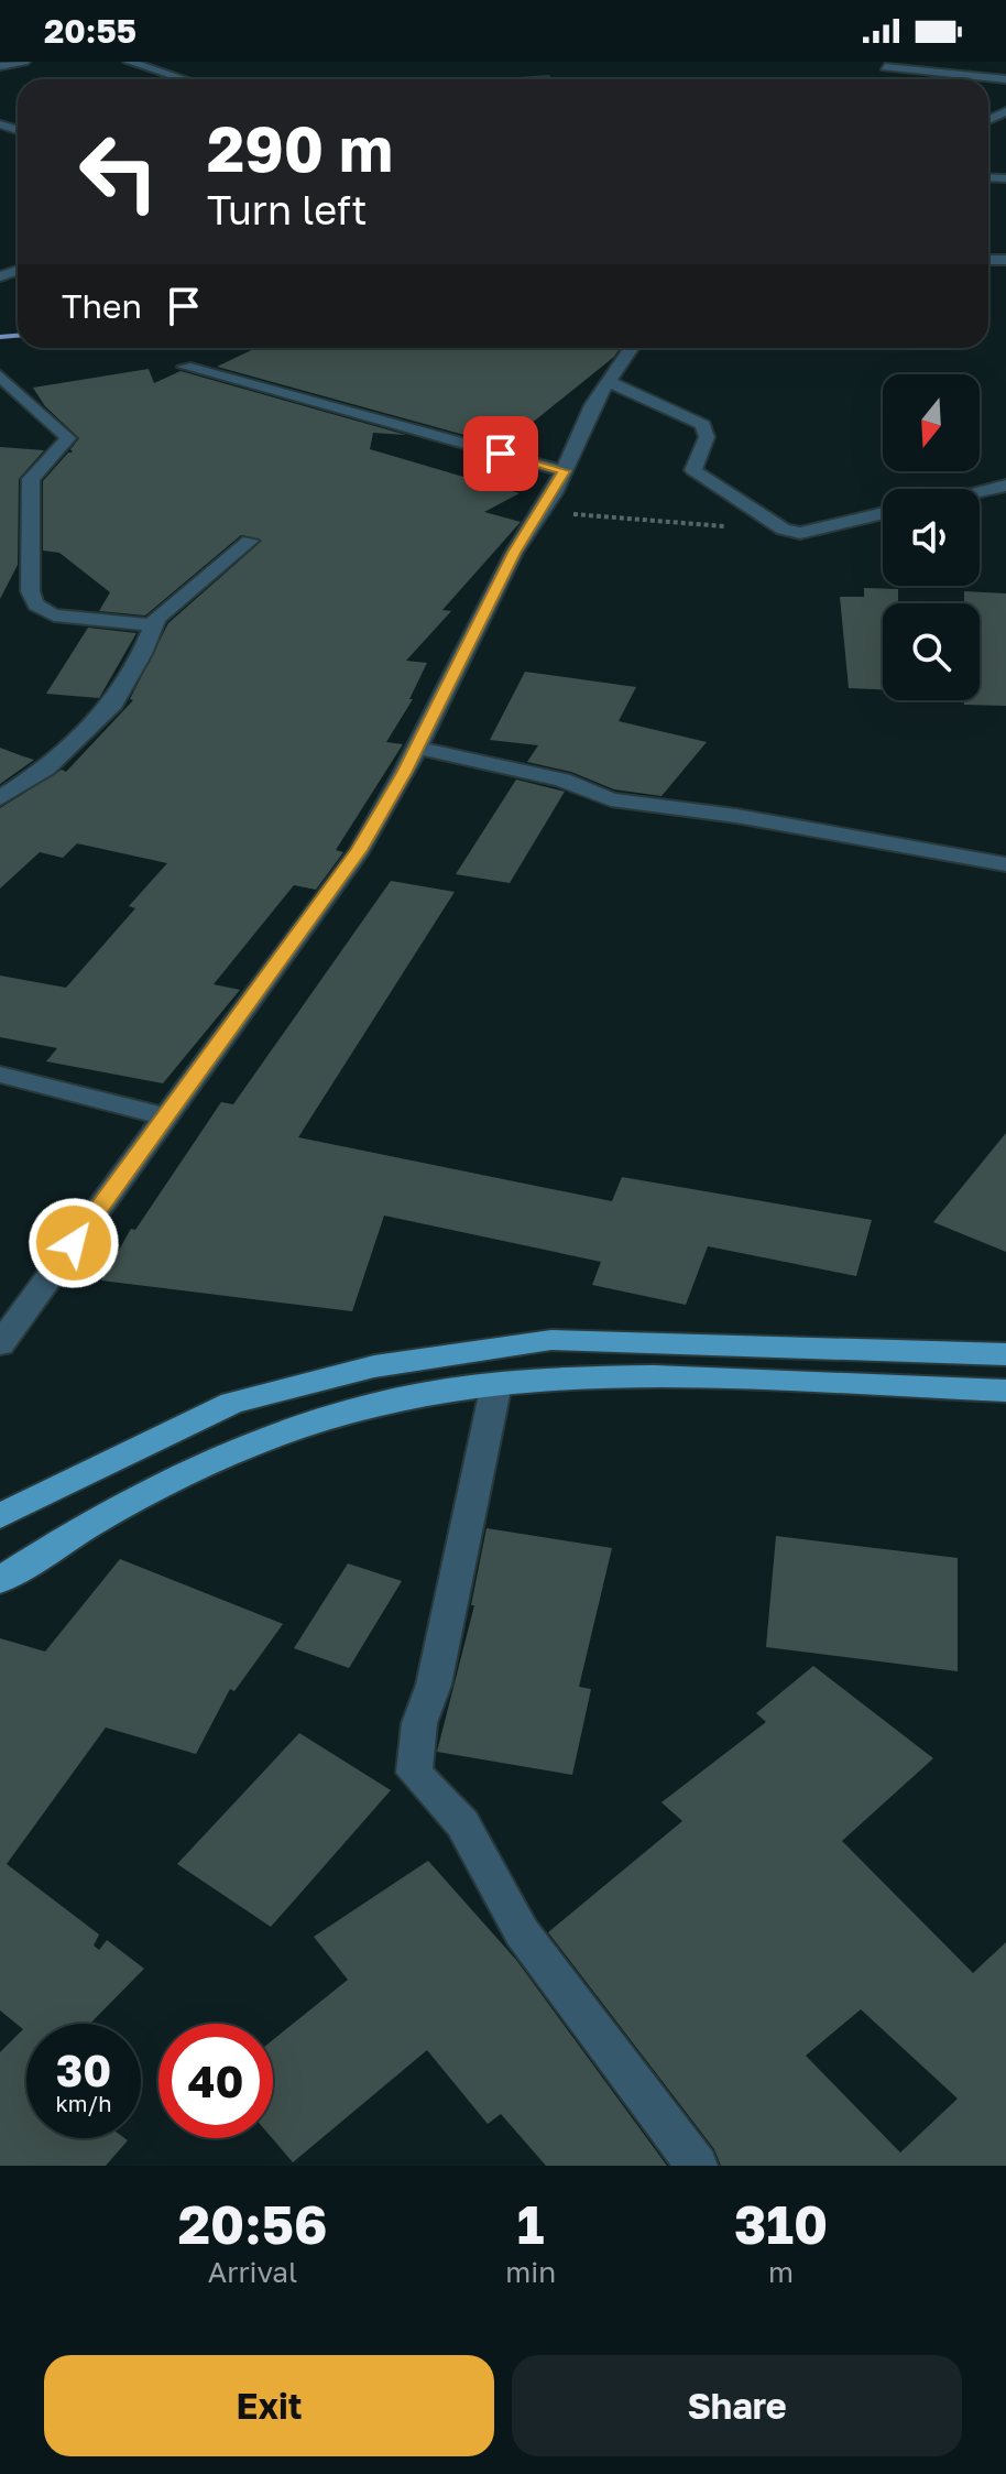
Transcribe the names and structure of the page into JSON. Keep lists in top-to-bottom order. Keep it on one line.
{"north":"bottom","page":{"status":"20:55","turn":["290 m","Turn left"],"then":"Then","speed":"30 km/h","limit":"40","eta":["20:56","Arrival","1","min","310","m"],"buttons":["Exit","Share"]}}
